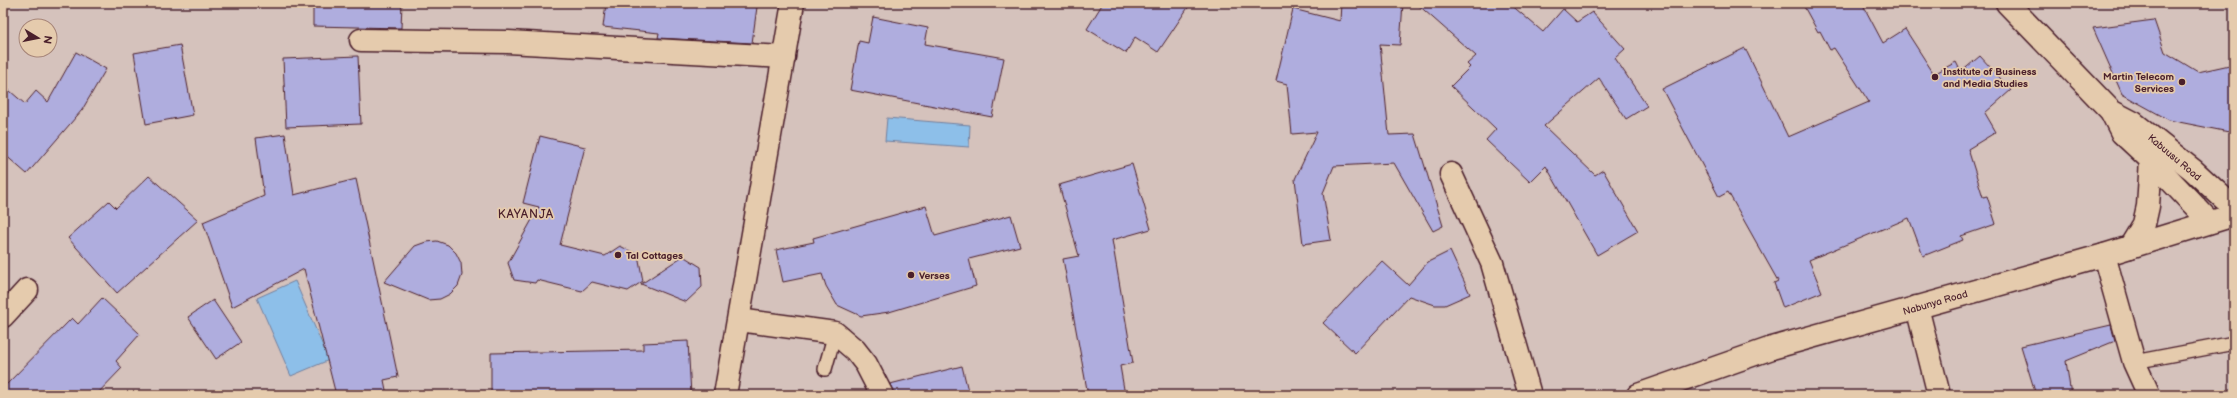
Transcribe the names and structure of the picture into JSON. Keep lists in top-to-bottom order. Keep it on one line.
{"streets":{"street":["Kabuusu Road","Nabunya Road"]},"crossings":[["Kabuusu Road","Nabunya Road"]],"districts":["KAYANJA"],"places":["Institute of Business and Media Studies","Martin Telecom Services","Tal Cottages","Verses"],"north":"right"}
